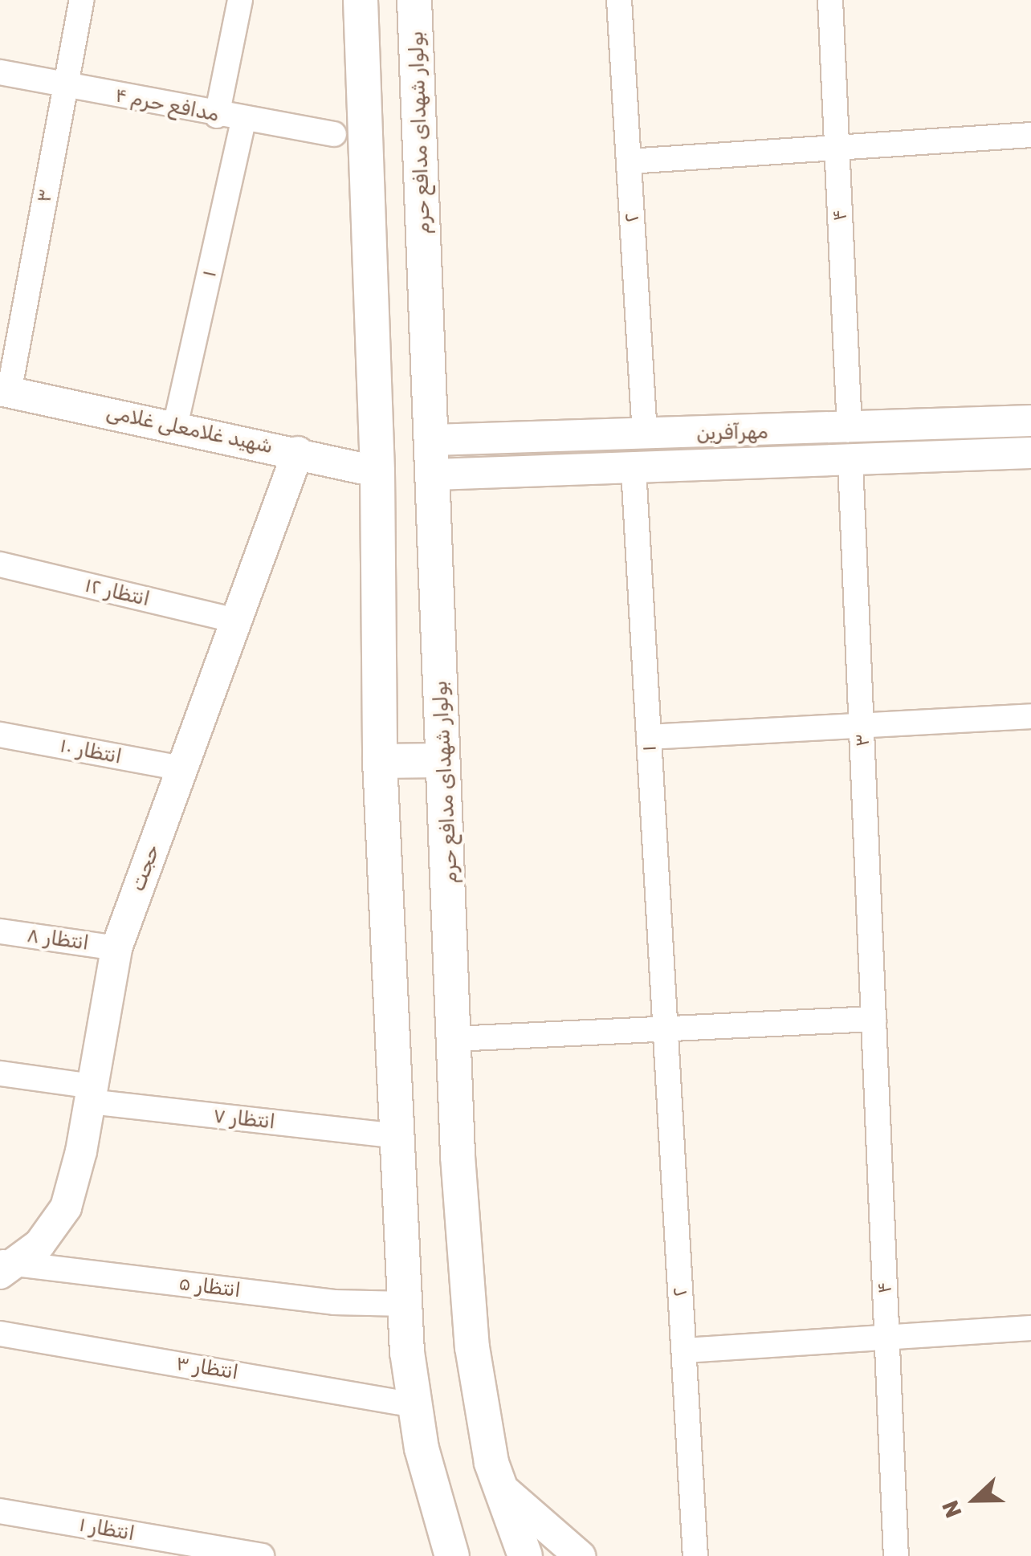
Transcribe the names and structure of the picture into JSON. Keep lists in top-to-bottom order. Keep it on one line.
{"streets":{"main road":["بولوار شهدای مدافع حرم"],"street":["مدافع حرم ۴","۳","۴","۲","۱","شهید غلامعلی غلامی","مهرآفرین","انتظار ۱۲","انتظار ۱۰","حجت","انتظار ۸","انتظار ۷","انتظار ۵","انتظار ۳","انتظار ۱"]},"crossings":[["مدافع حرم ۴","۳"],["مدافع حرم ۴","۱"],["بولوار شهدای مدافع حرم","مهرآفرین"],["۳","۴"],["۳","شهید غلامعلی غلامی"],["۳","مهرآفرین"],["۴","مهرآفرین"],["۲","۱"],["۲","مهرآفرین"],["۱","شهید غلامعلی غلامی"],["۱","مهرآفرین"],["شهید غلامعلی غلامی","حجت"],["انتظار ۱۲","حجت"],["انتظار ۱۰","حجت"],["حجت","انتظار ۸"],["حجت","انتظار ۷"],["حجت","انتظار ۵"]],"north":"left"}
